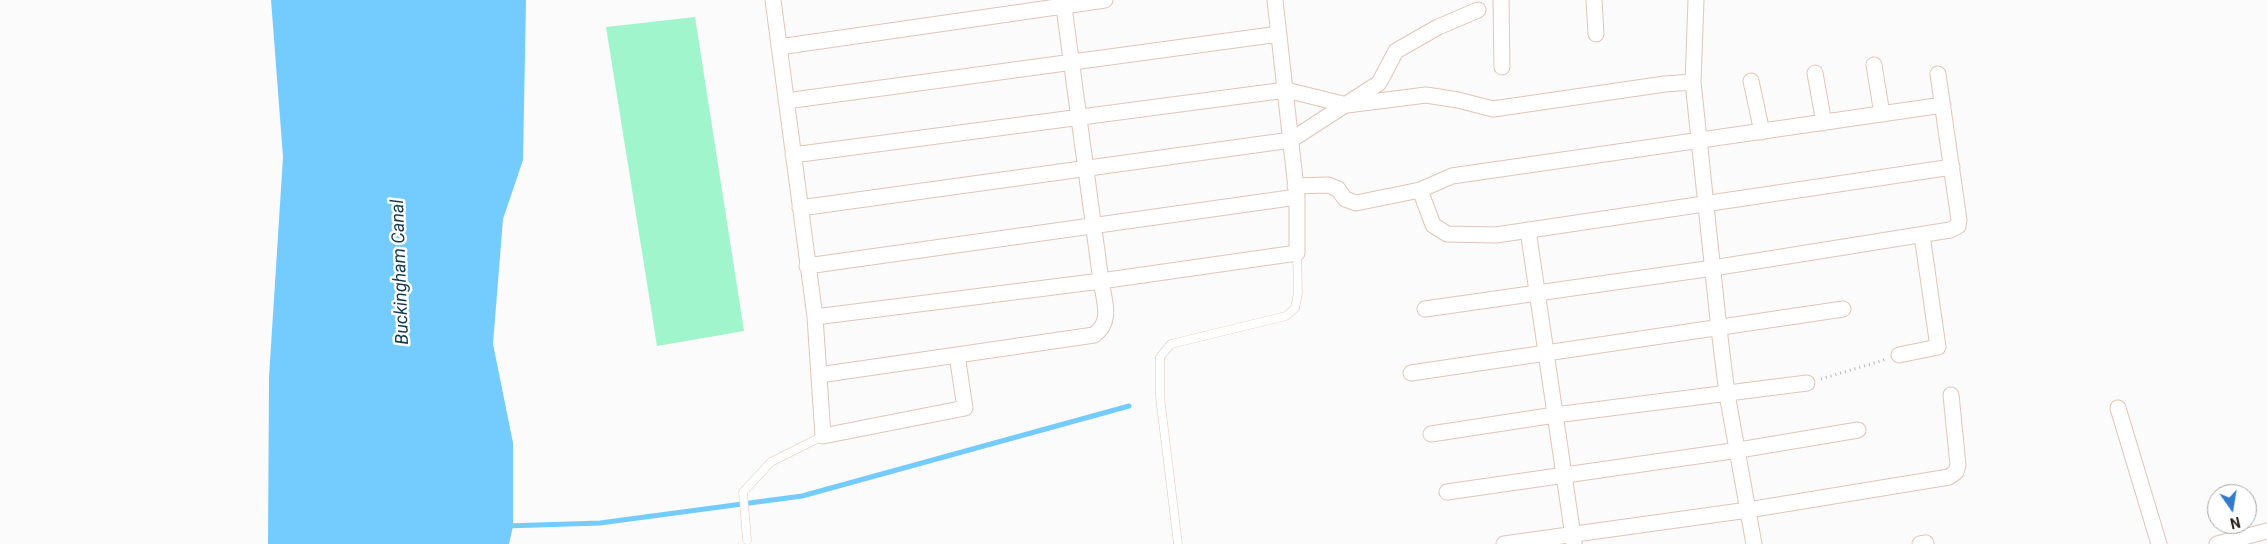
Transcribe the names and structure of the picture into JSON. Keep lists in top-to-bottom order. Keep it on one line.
{"water":["Buckingham Canal"],"north":"bottom"}
